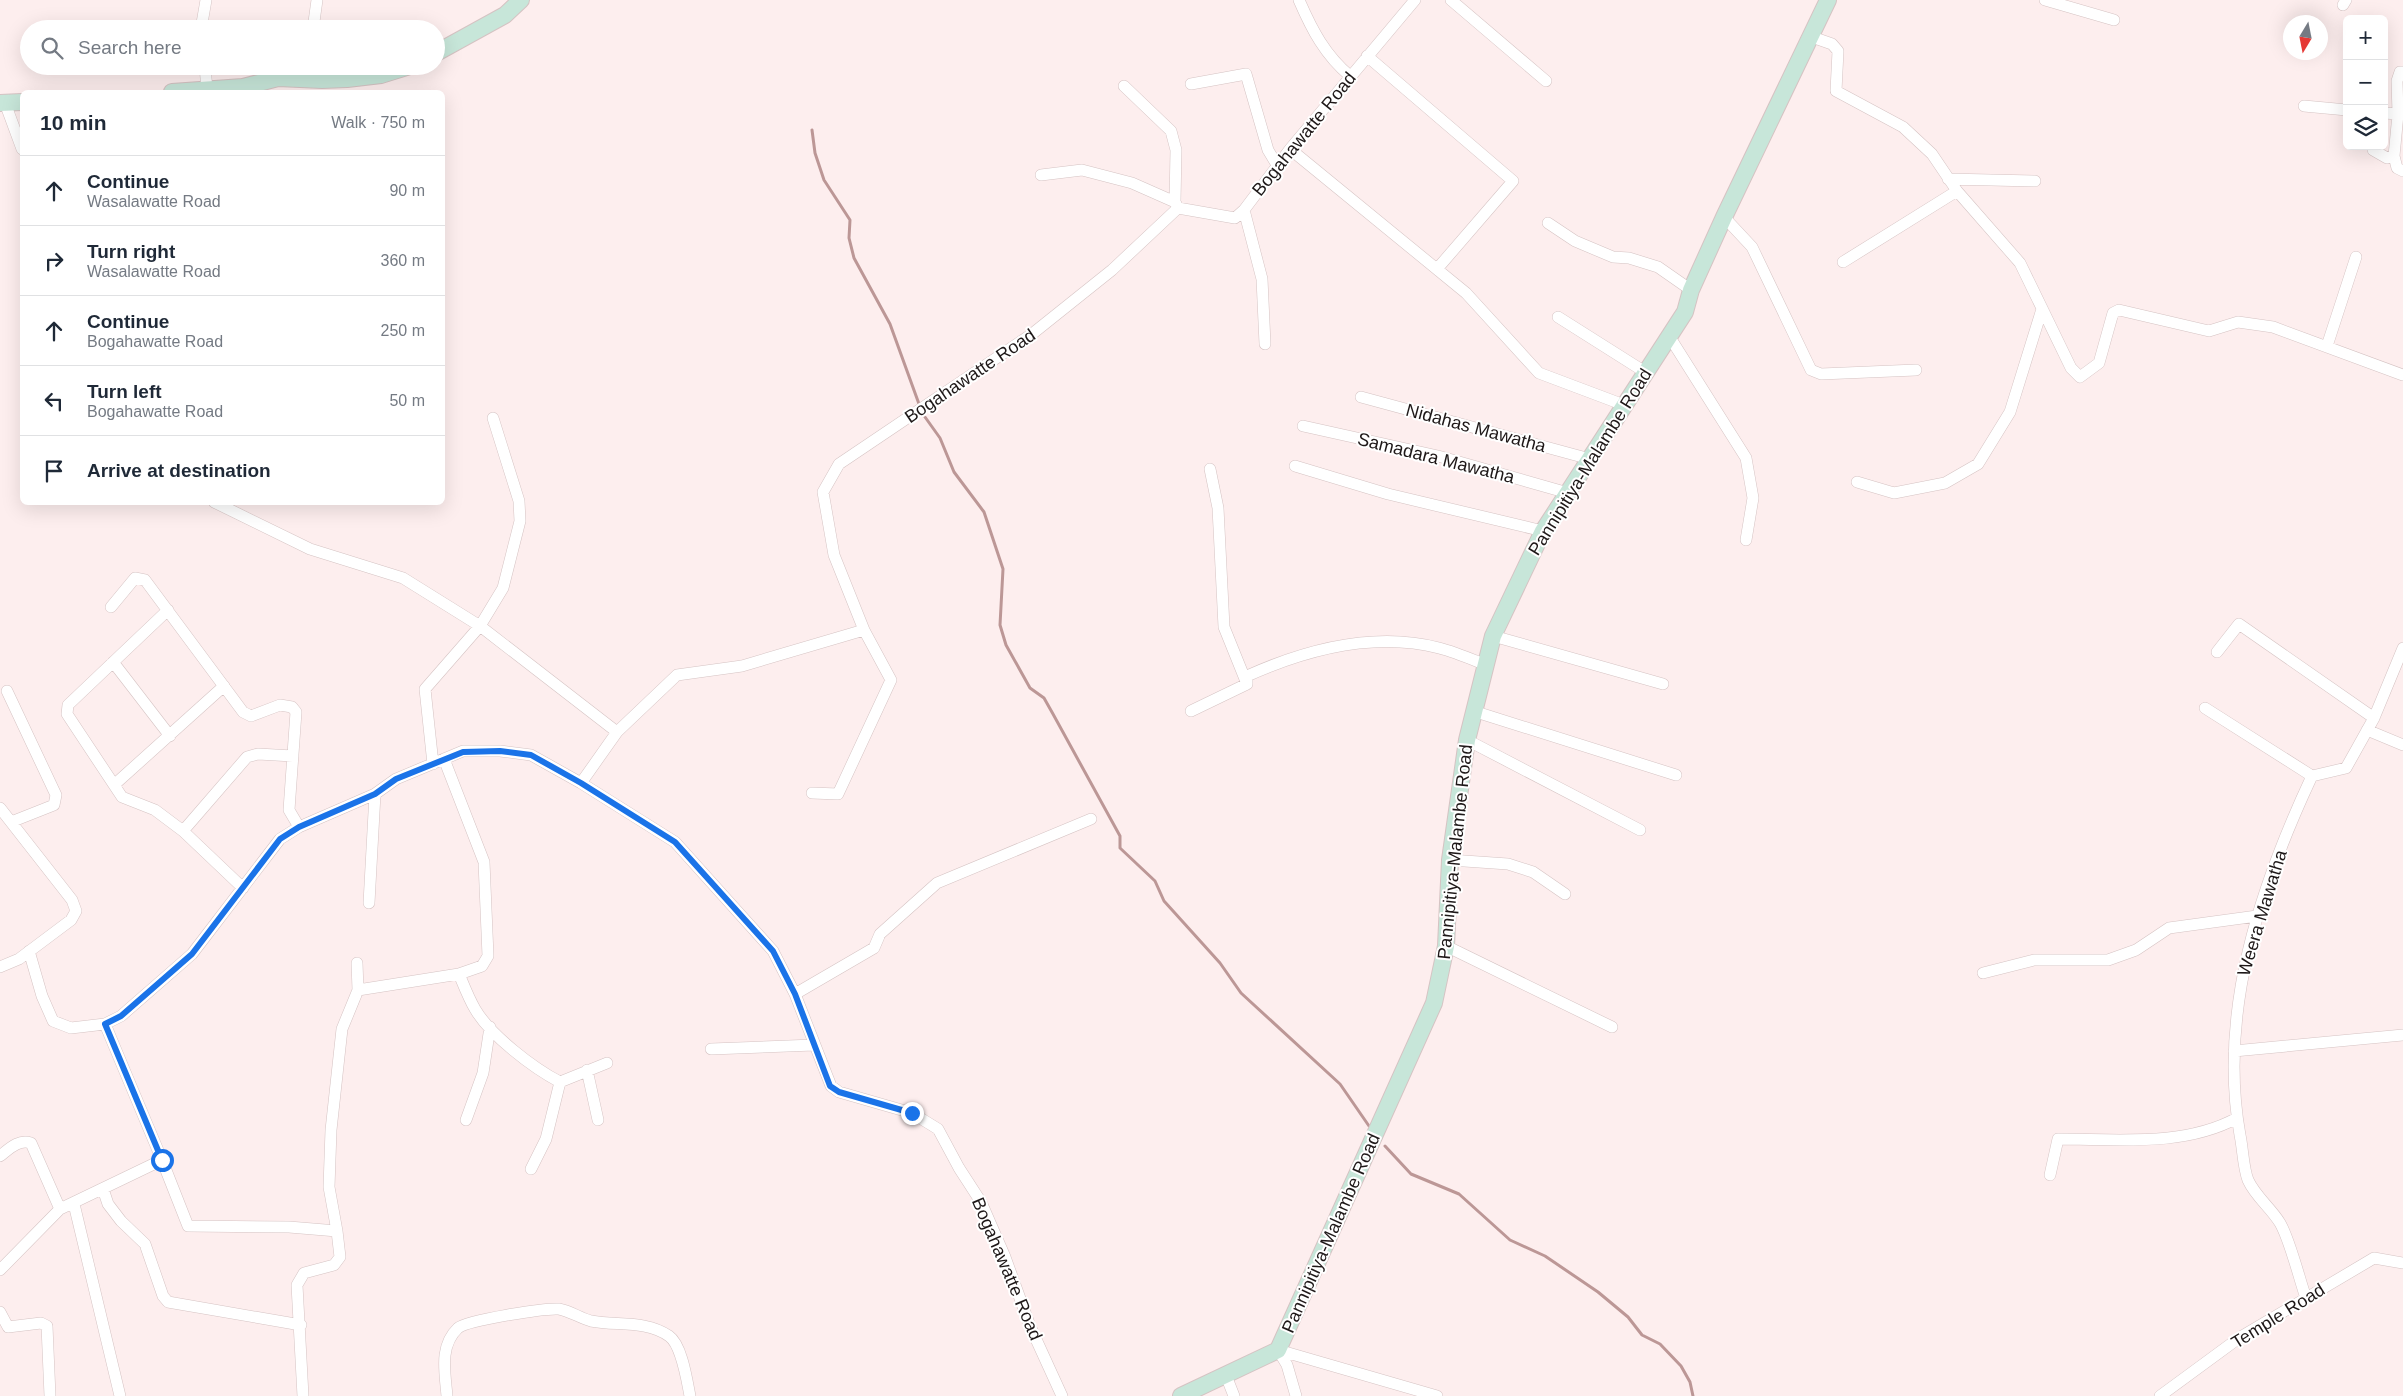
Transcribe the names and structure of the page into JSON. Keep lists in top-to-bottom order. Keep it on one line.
{"streets":{"street":["Bogahawatte Road","Nidahas Mawatha","Samadara Mawatha","Pannipitiya-Malambe Road","Weera Mawatha","Temple Road"]},"crossings":[["Nidahas Mawatha","Pannipitiya-Malambe Road"],["Samadara Mawatha","Pannipitiya-Malambe Road"],["Weera Mawatha","Temple Road"]],"north":"bottom","page":{"map_buttons":["+","−"],"search":"Search here","heading":["10 min","Walk · 750 m"],"list":[["Continue","Wasalawatte Road","90 m"],["Turn right","Wasalawatte Road","360 m"],["Continue","Bogahawatte Road","250 m"],["Turn left","Bogahawatte Road","50 m"],"Arrive at destination"]}}
